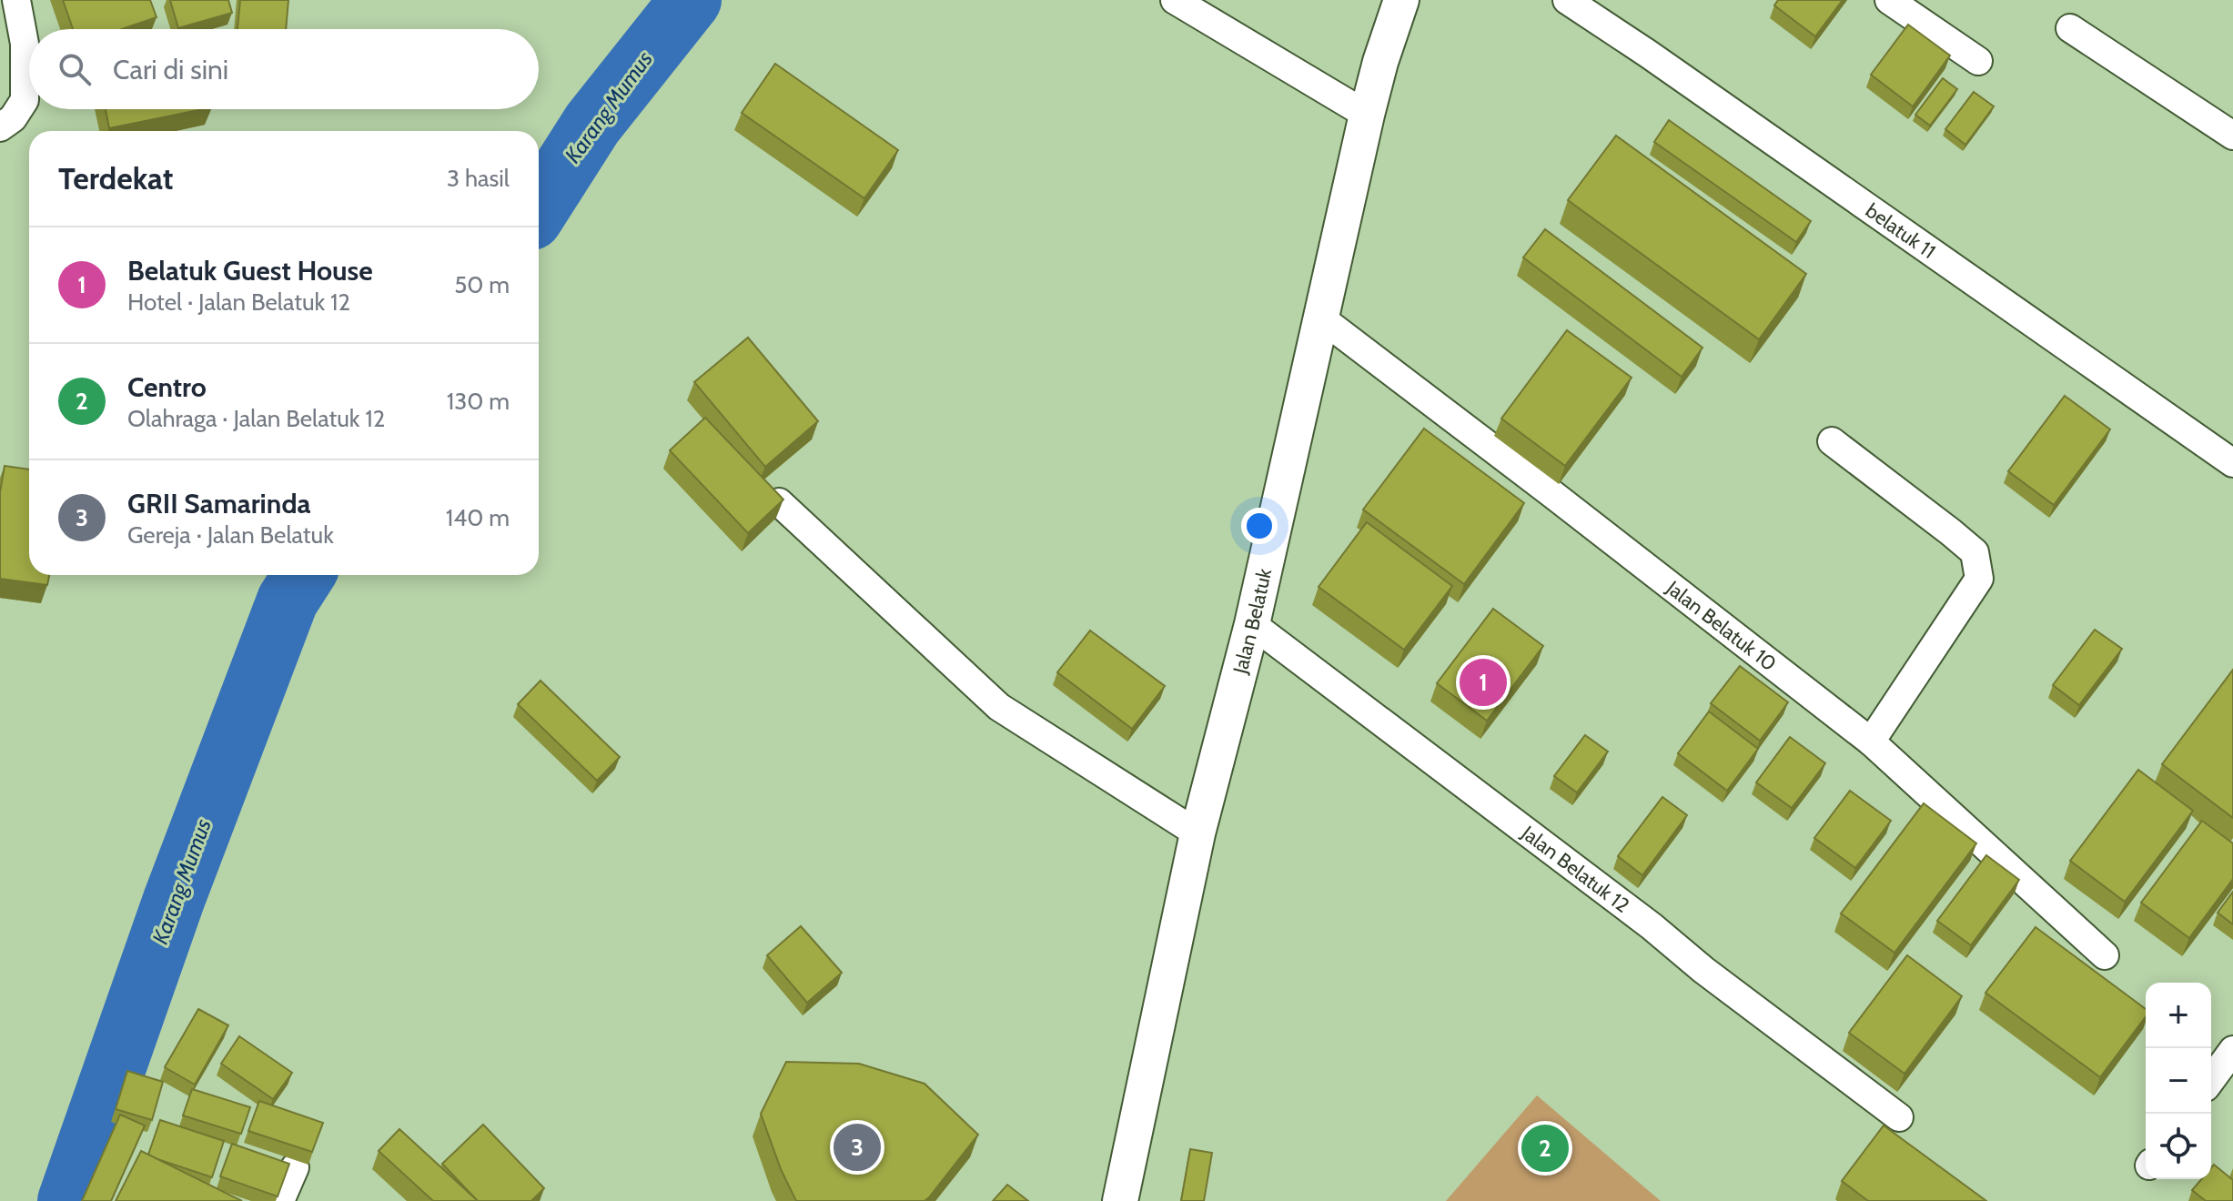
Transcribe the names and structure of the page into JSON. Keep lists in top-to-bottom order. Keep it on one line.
{"streets":{"street":["belatuk 11","Jalan Belatuk","Jalan Belatuk 10","Jalan Belatuk 12"]},"crossings":[["Jalan Belatuk","Jalan Belatuk 10"],["Jalan Belatuk","Jalan Belatuk 12"]],"water":["Karang Mumus"],"page":{"search":"Cari di sini","heading":["Terdekat","3 hasil"],"list":[{"mark":"1","name":"Belatuk Guest House","note":"Hotel · Jalan Belatuk 12","value":"50 m"},{"mark":"2","name":"Centro","note":"Olahraga · Jalan Belatuk 12","value":"130 m"},{"mark":"3","name":"GRII Samarinda","note":"Gereja · Jalan Belatuk","value":"140 m"}],"pins":["1","3","2"],"map_buttons":["+","−"]}}
